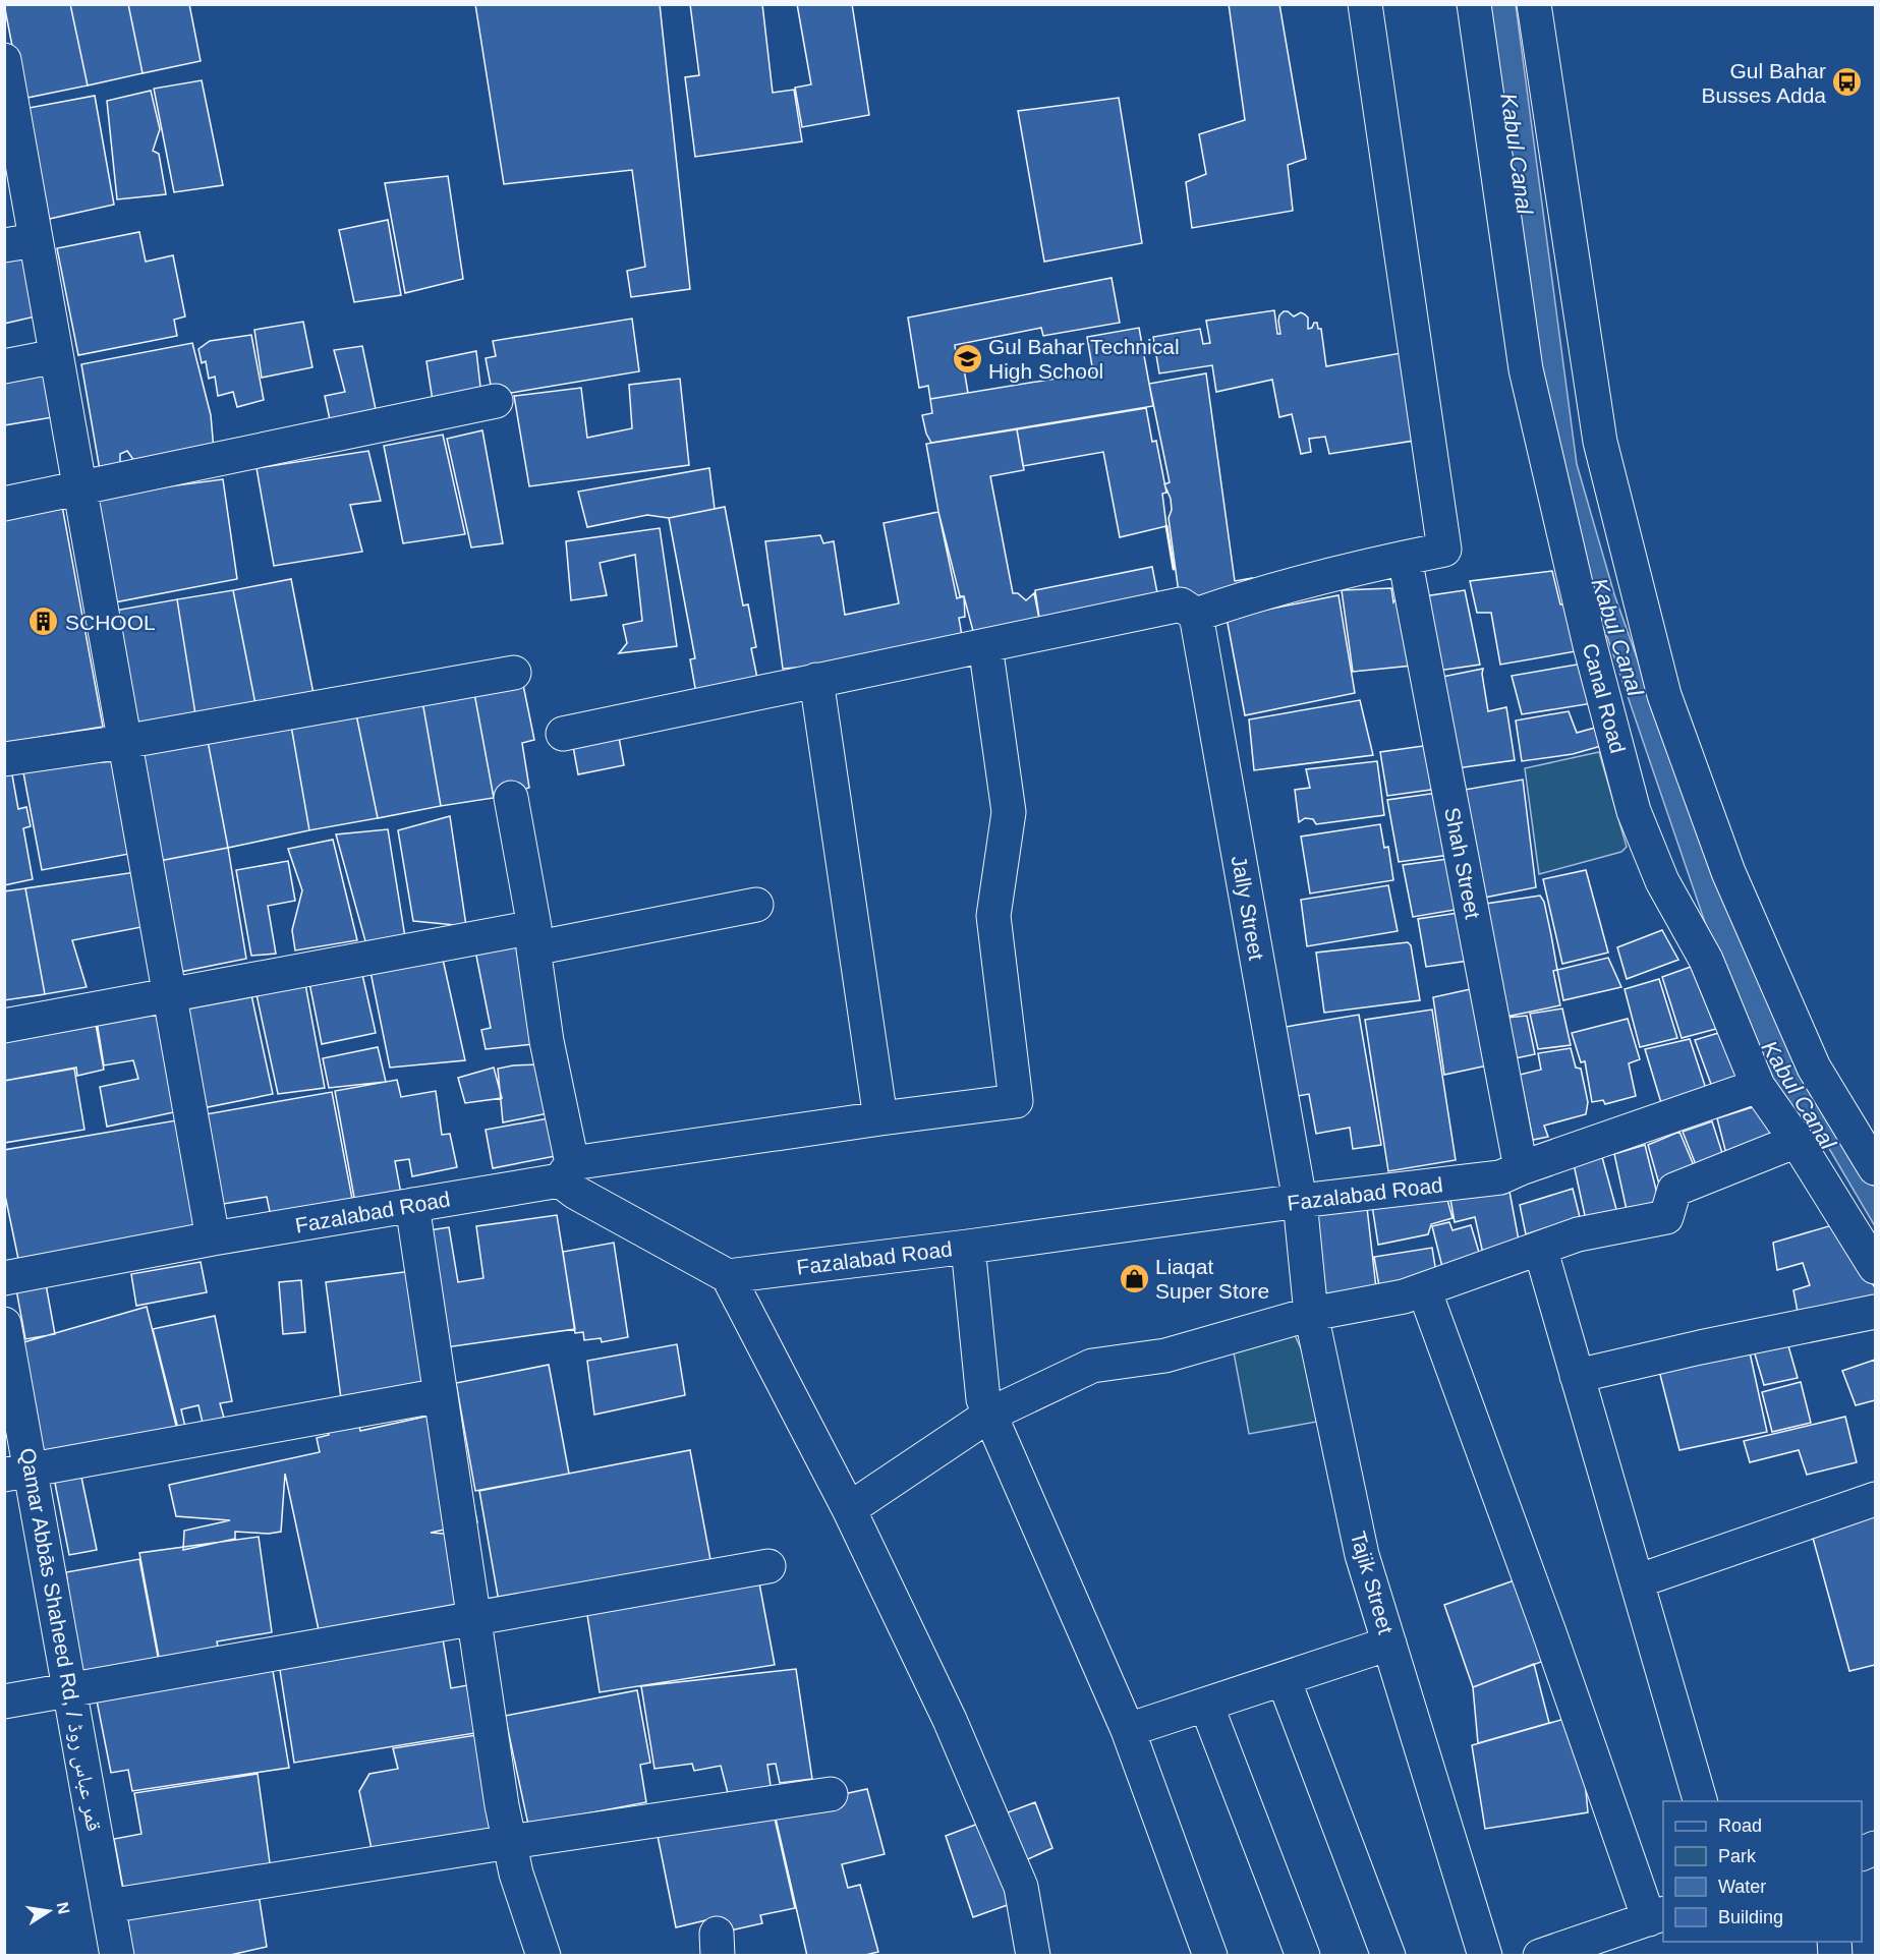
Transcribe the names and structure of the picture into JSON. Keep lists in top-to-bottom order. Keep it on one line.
{"streets":{"street":["Canal Road","Shah Street","Jally Street","Fazalabad Road","Tajik Street","Qamar Abbās Shaheed Rd, / قمر عباس روڈ"]},"crossings":[["Canal Road","Fazalabad Road"],["Shah Street","Fazalabad Road"],["Jally Street","Fazalabad Road"],["Jally Street","Tajik Street"],["Fazalabad Road","Tajik Street"]],"water":["Kabul Canal"],"places":{"bus stop":["Gul Bahar Busses Adda"],"school or university":["Gul Bahar Technical High School"],"building":["SCHOOL"],"shop":["Liaqat Super Store"]},"legend":["Road","Park","Water","Building"],"north":"right"}
